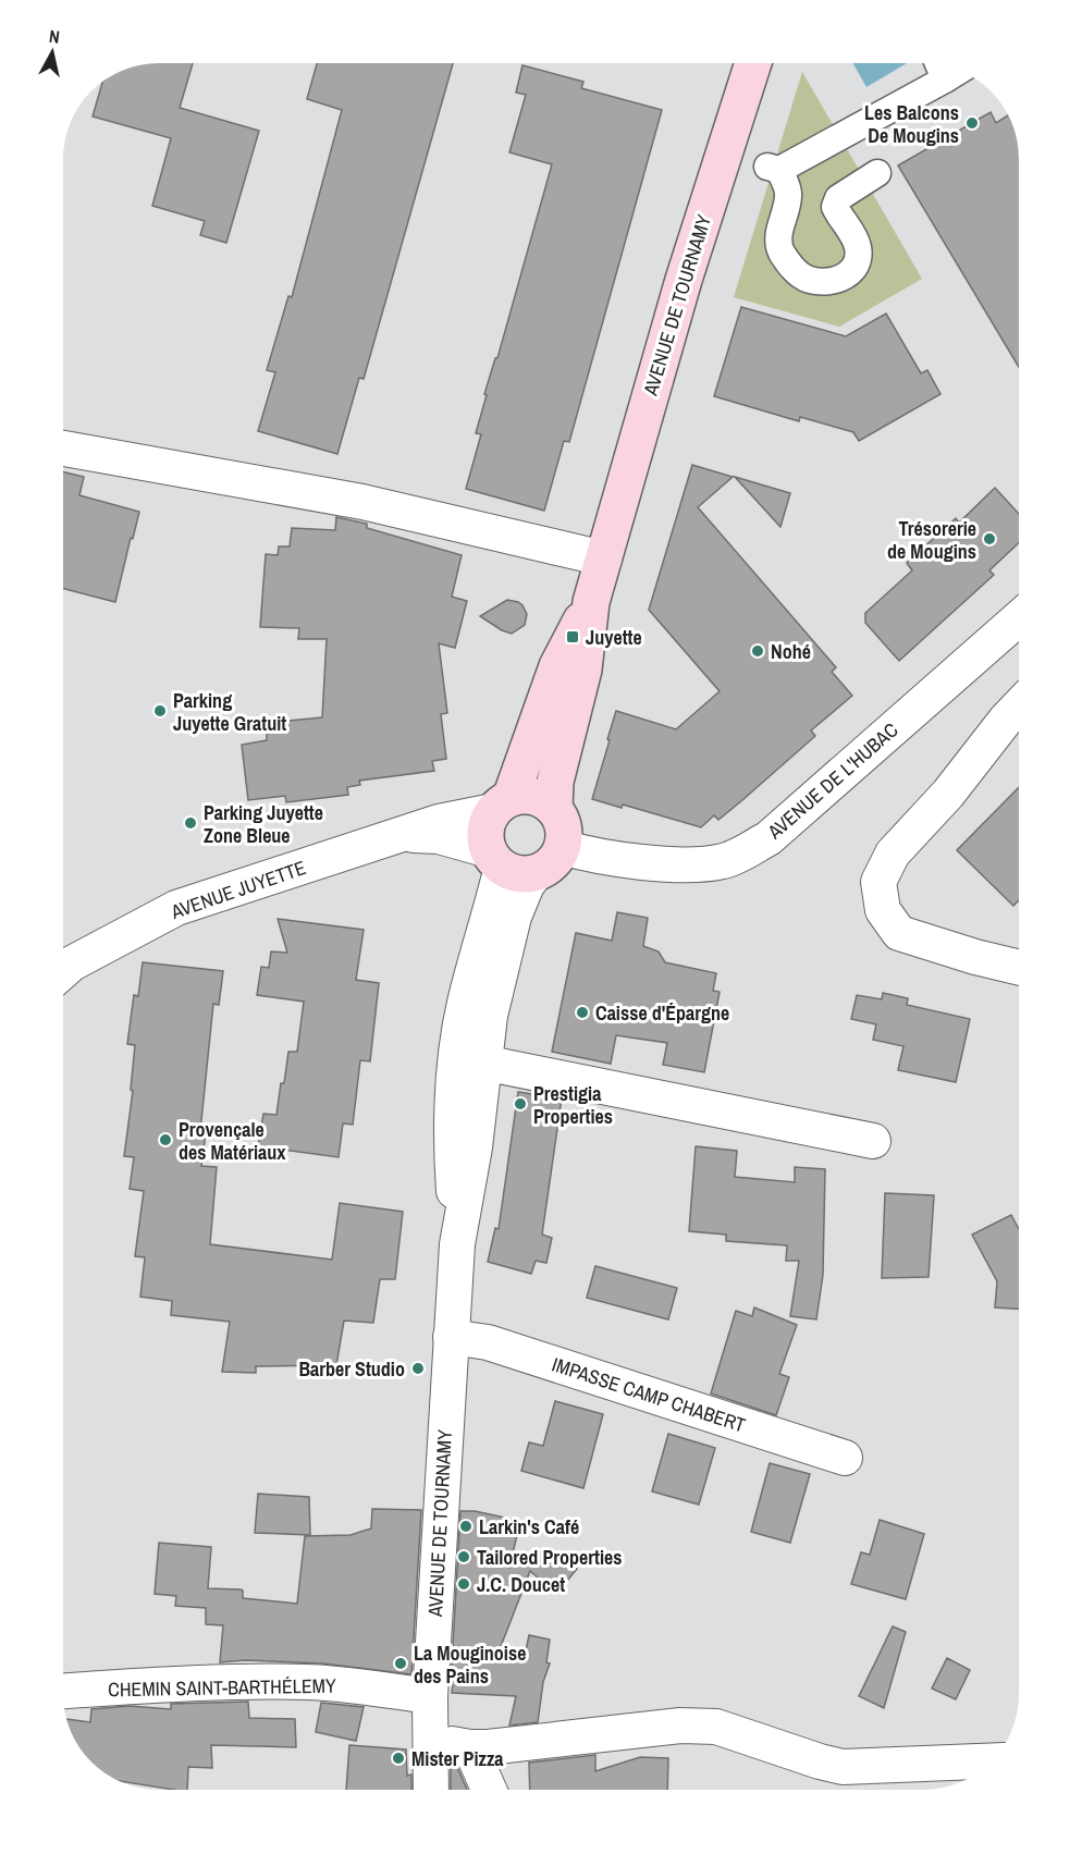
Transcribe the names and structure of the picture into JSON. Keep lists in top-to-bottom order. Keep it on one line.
{"streets":{"main road":["AVENUE DE TOURNAMY"],"street":["AVENUE DE L'HUBAC","AVENUE JUYETTE","IMPASSE CAMP CHABERT","CHEMIN SAINT-BARTHÉLEMY"]},"crossings":[["AVENUE DE TOURNAMY","AVENUE DE L'HUBAC"],["AVENUE DE TOURNAMY","AVENUE JUYETTE"],["AVENUE DE TOURNAMY","IMPASSE CAMP CHABERT"],["AVENUE DE TOURNAMY","CHEMIN SAINT-BARTHÉLEMY"],["AVENUE DE L'HUBAC","AVENUE JUYETTE"]],"places":{"other":["Les Balcons De Mougins","Trésorerie de Mougins","Nohé","Parking Juyette Gratuit","Parking Juyette Zone Bleue","Caisse d'Épargne","Prestigia Properties","Provençale des Matériaux","Barber Studio","Larkin's Café","Tailored Properties","J.C. Doucet","La Mouginoise des Pains","Mister Pizza"],"transit":["Juyette"]},"north":"top"}
